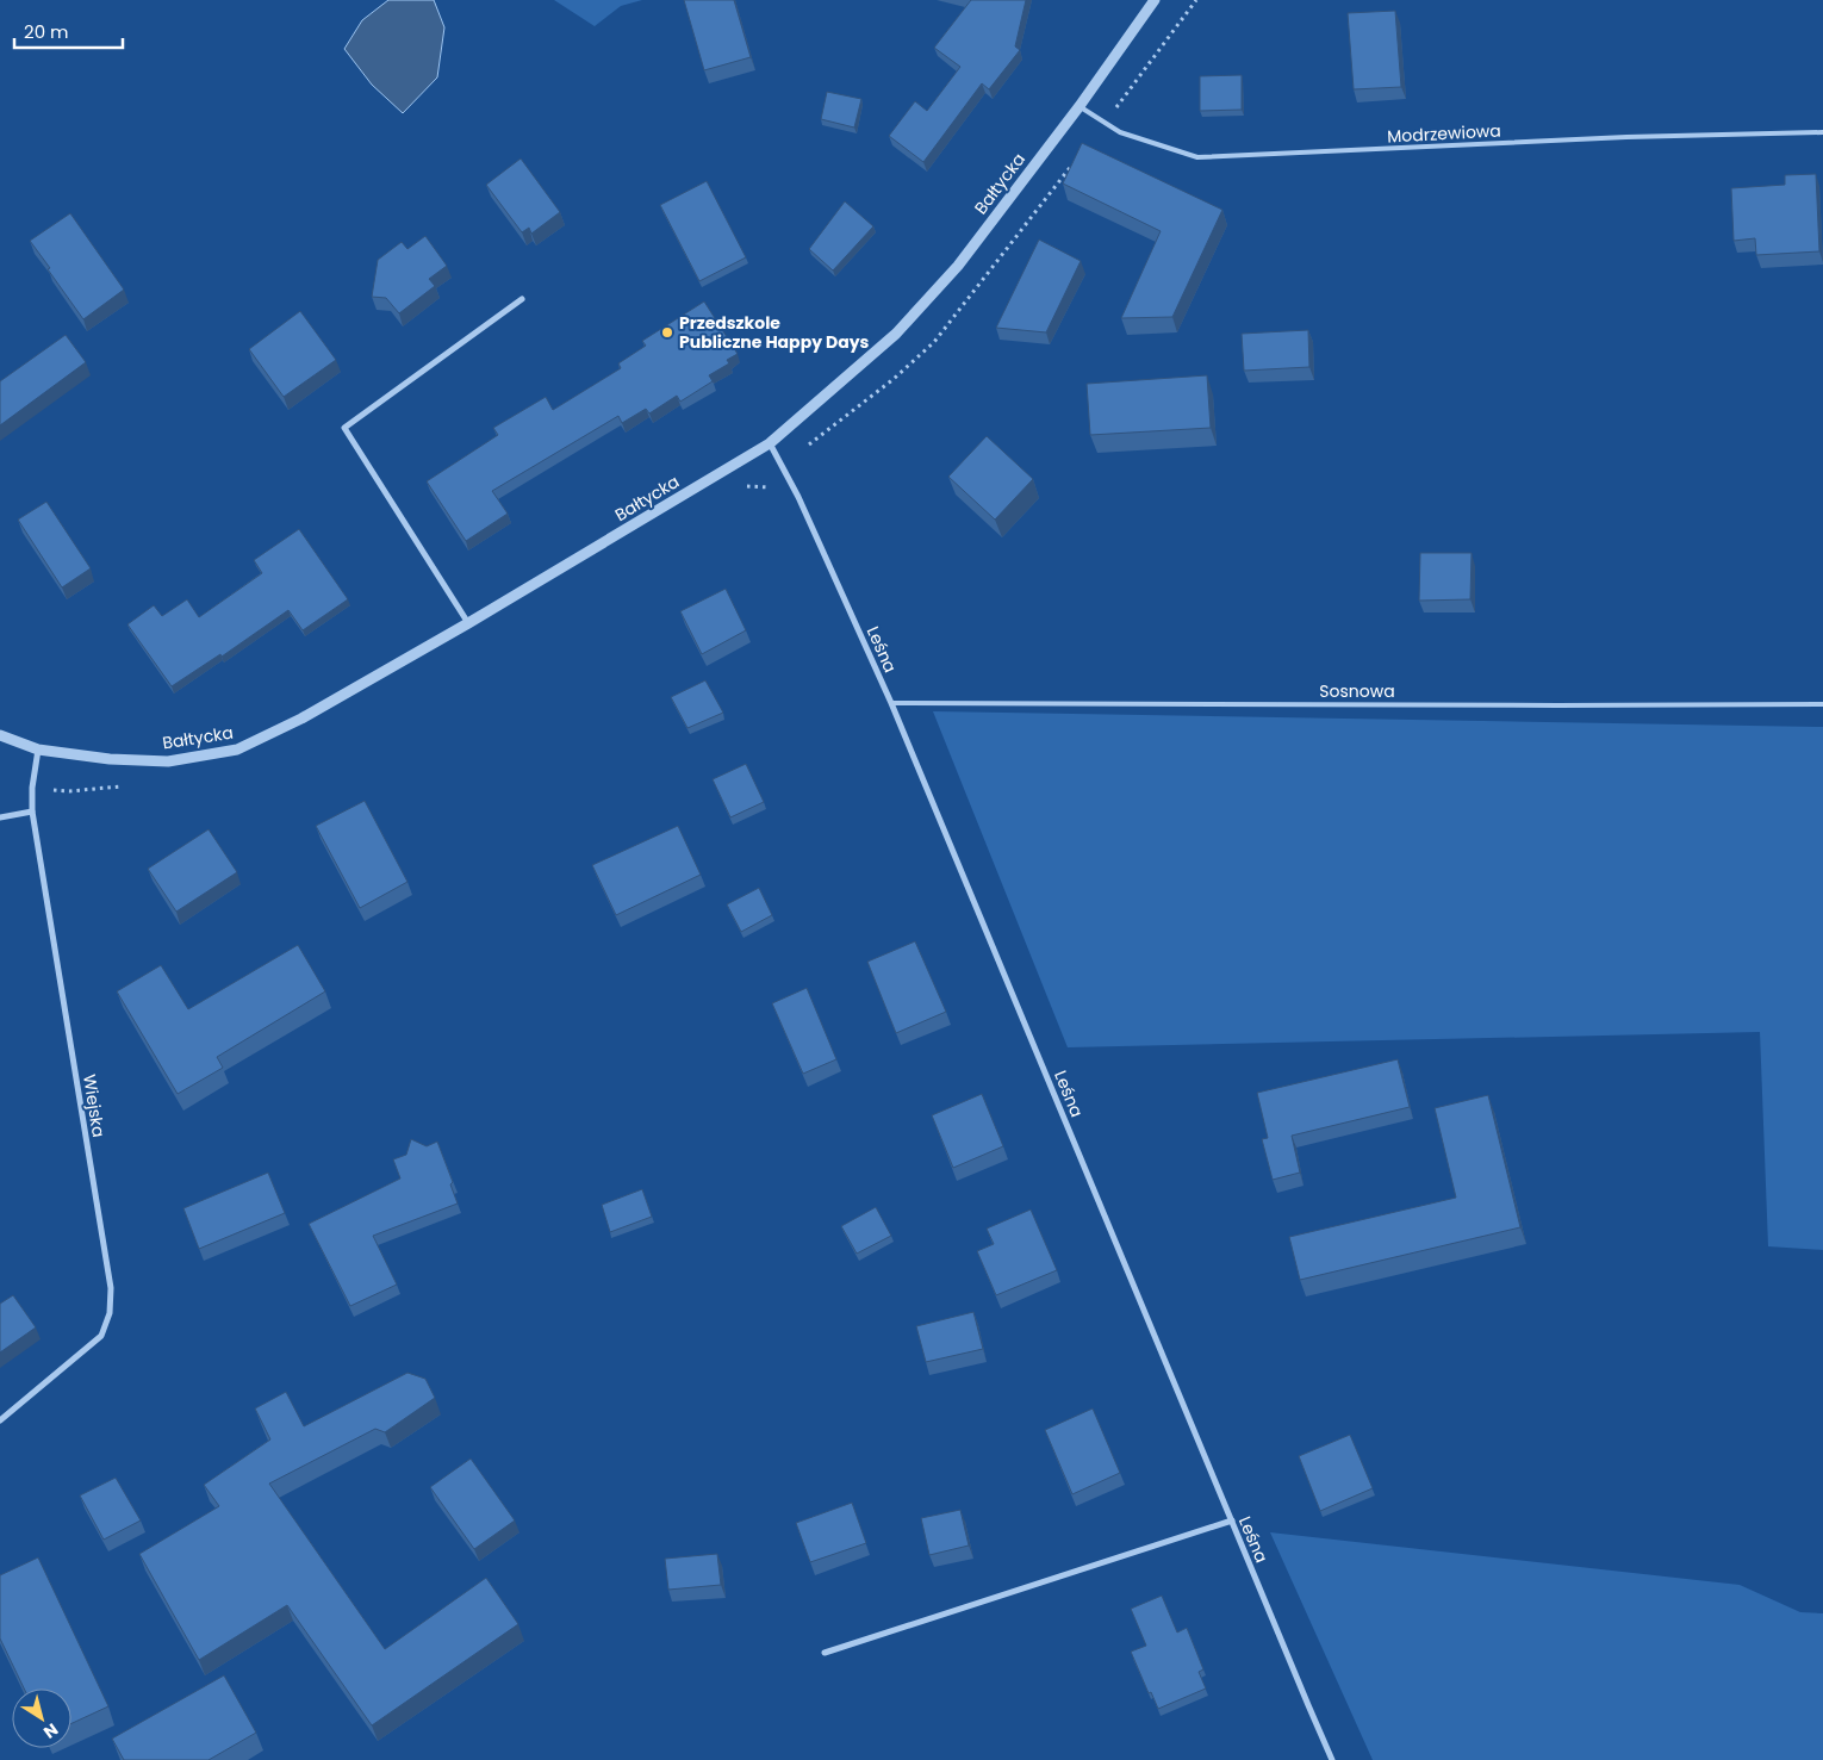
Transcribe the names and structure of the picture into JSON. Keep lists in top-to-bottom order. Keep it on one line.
{"streets":{"street":["Bałtycka","Leśna","Wiejska"],"lane":["Modrzewiowa","Sosnowa"]},"crossings":[["Modrzewiowa","Bałtycka"],["Bałtycka","Leśna"],["Bałtycka","Wiejska"],["Leśna","Sosnowa"]],"places":["Przedszkole Publiczne Happy Days"],"scale_bar":"20 m","north":"bottom right"}
